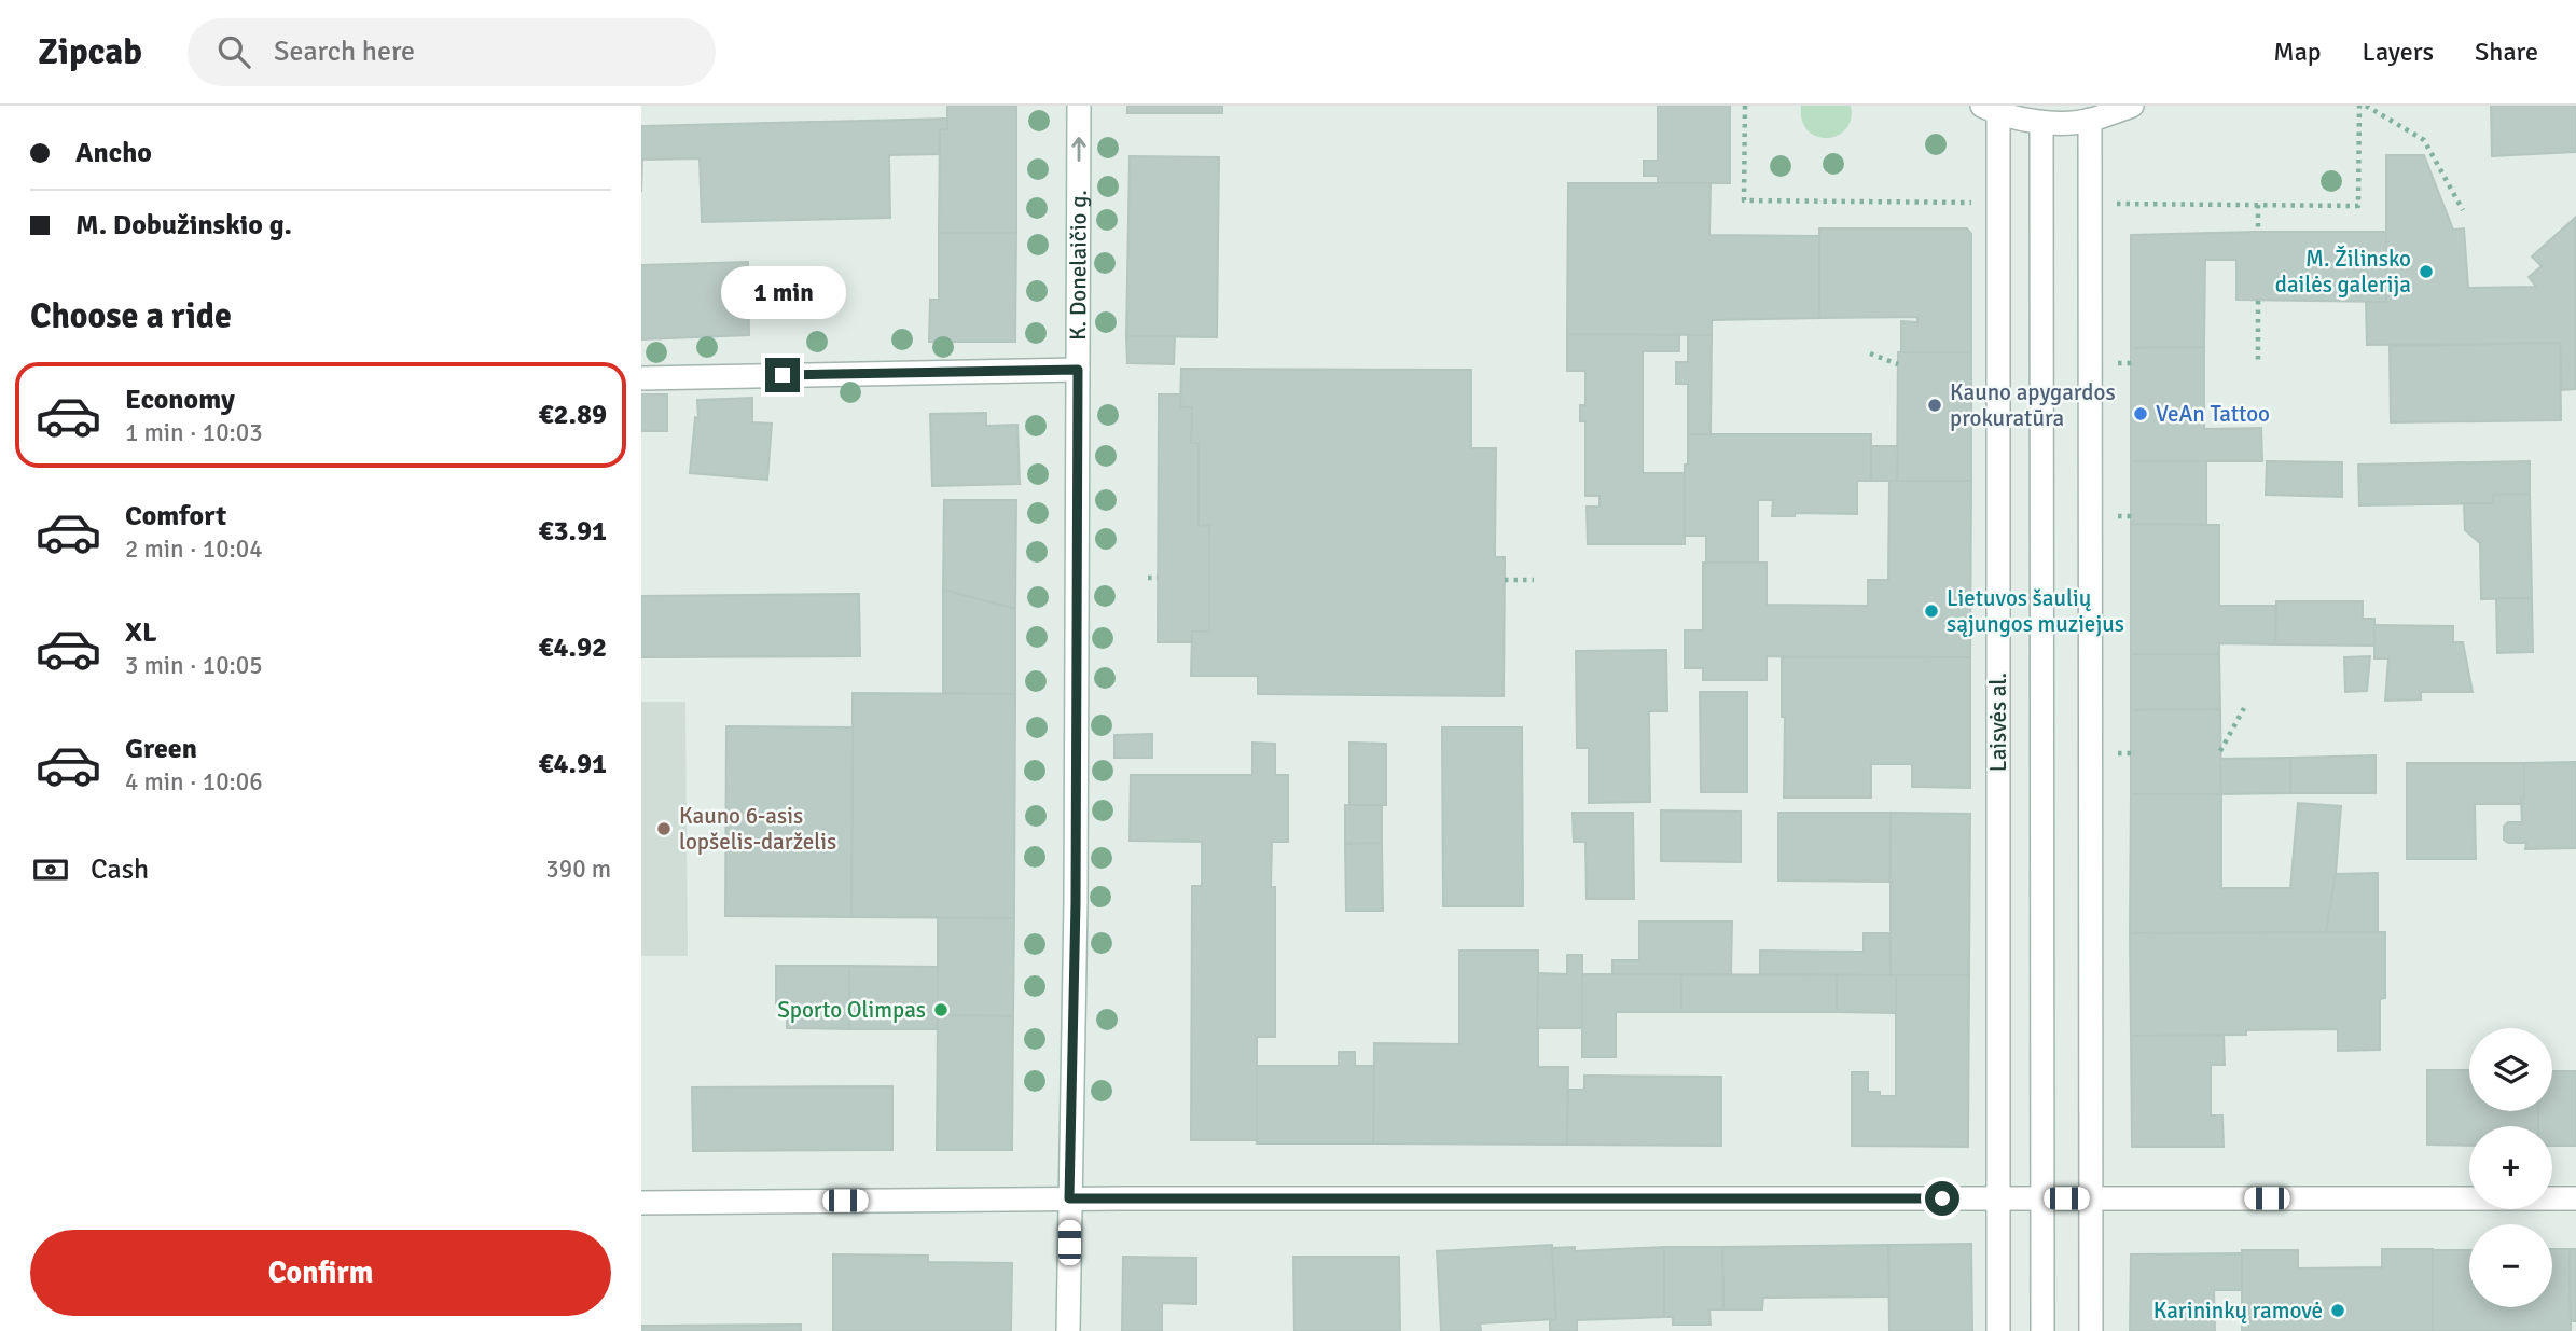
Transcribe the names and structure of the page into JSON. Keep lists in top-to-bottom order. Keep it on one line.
{"streets":{"street":["K. Donelaičio g.","Laisvės al."]},"places":["M. Žilinsko dailės galerija","Kauno apygardos prokuratūra","VeAn Tattoo","Lietuvos šaulių sąjungos muziejus","Kauno 6-asis lopšelis-darželis","Sporto Olimpas","Karininkų ramovė"],"page":{"header":"Zipcab","search":"Search here","nav":["Map","Layers","Share"],"banner":["Ancho","M. Dobužinskio g."],"bubble":"1 min","heading":"Choose a ride","list":[{"name":"Economy","note":"1 min · 10:03","value":"€2.89"},{"name":"Comfort","note":"2 min · 10:04","value":"€3.91"},{"name":"XL","note":"3 min · 10:05","value":"€4.92"},{"name":"Green","note":"4 min · 10:06","value":"€4.91"}],"pay":["Cash","390 m"],"map_buttons":["+","−"],"buttons":"Confirm"}}
